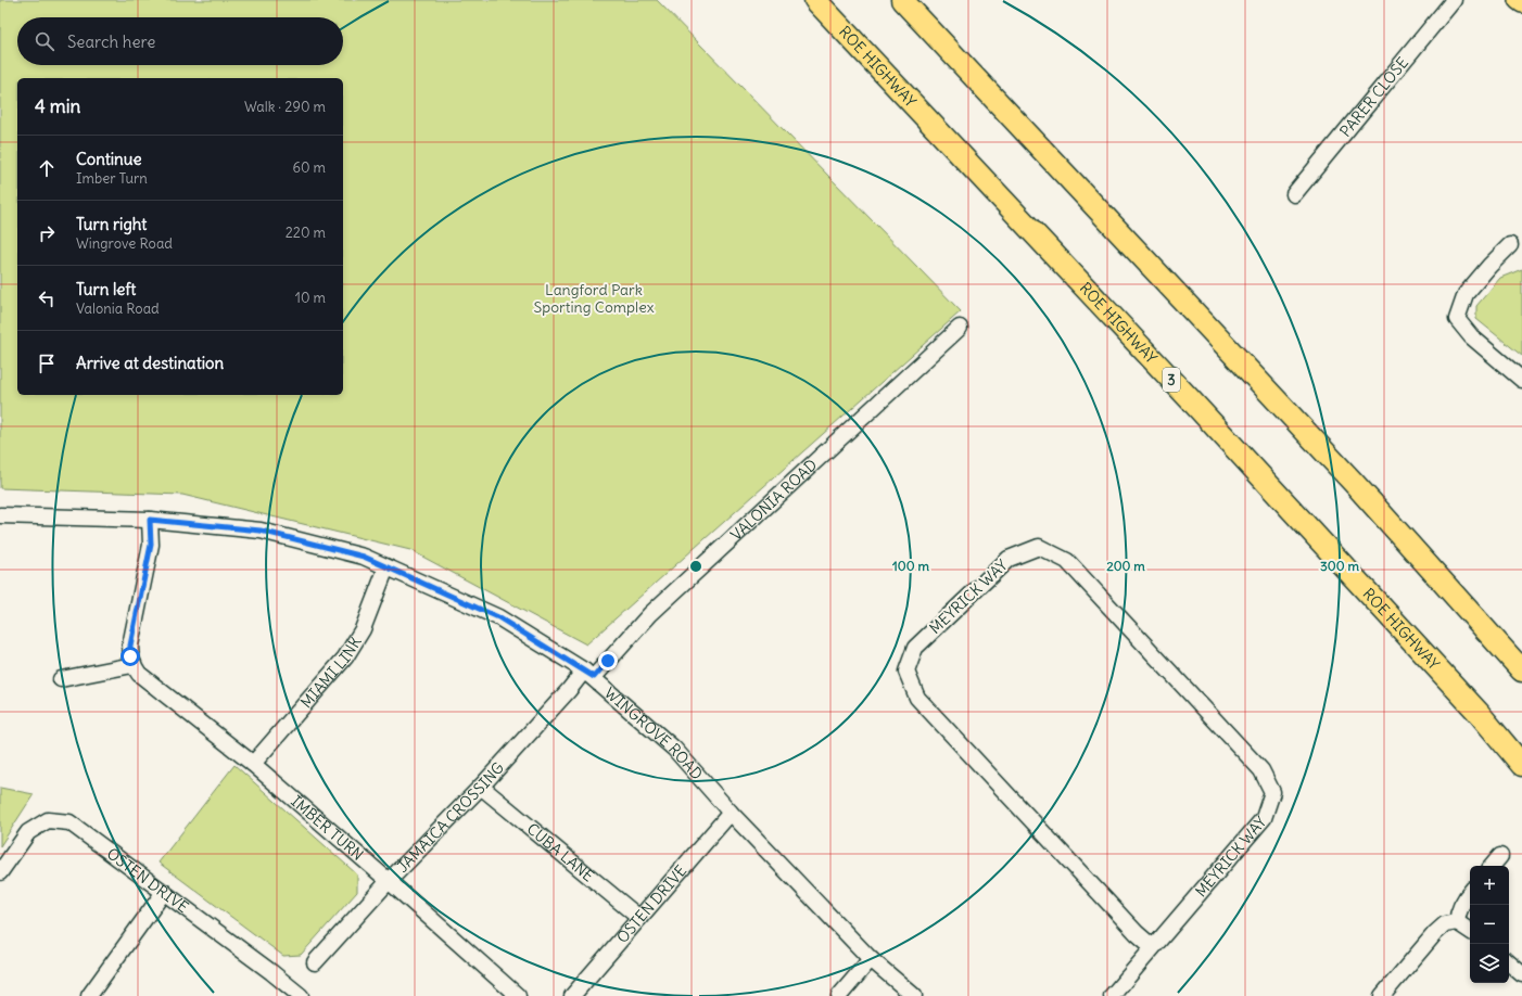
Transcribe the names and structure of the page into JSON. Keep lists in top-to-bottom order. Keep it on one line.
{"streets":{"highway":["ROE HIGHWAY","3"],"street":["PARER CLOSE","VALONIA ROAD","MEYRICK WAY","MIAMI LINK","WINGROVE ROAD","JAMAICA CROSSING","IMBER TURN","CUBA LANE","OSTEN DRIVE"]},"crossings":[["VALONIA ROAD","WINGROVE ROAD"],["VALONIA ROAD","JAMAICA CROSSING"],["MIAMI LINK","WINGROVE ROAD"],["MIAMI LINK","IMBER TURN"],["WINGROVE ROAD","JAMAICA CROSSING"],["WINGROVE ROAD","OSTEN DRIVE"],["JAMAICA CROSSING","IMBER TURN"],["JAMAICA CROSSING","CUBA LANE"],["CUBA LANE","OSTEN DRIVE"]],"parks":["Langford Park Sporting Complex"],"page":{"search":"Search here","heading":["4 min","Walk · 290 m"],"list":[["Continue","Imber Turn","60 m"],["Turn right","Wingrove Road","220 m"],["Turn left","Valonia Road","10 m"],"Arrive at destination"],"map_buttons":["+","−"]},"rings":["100 m","200 m","300 m"]}
